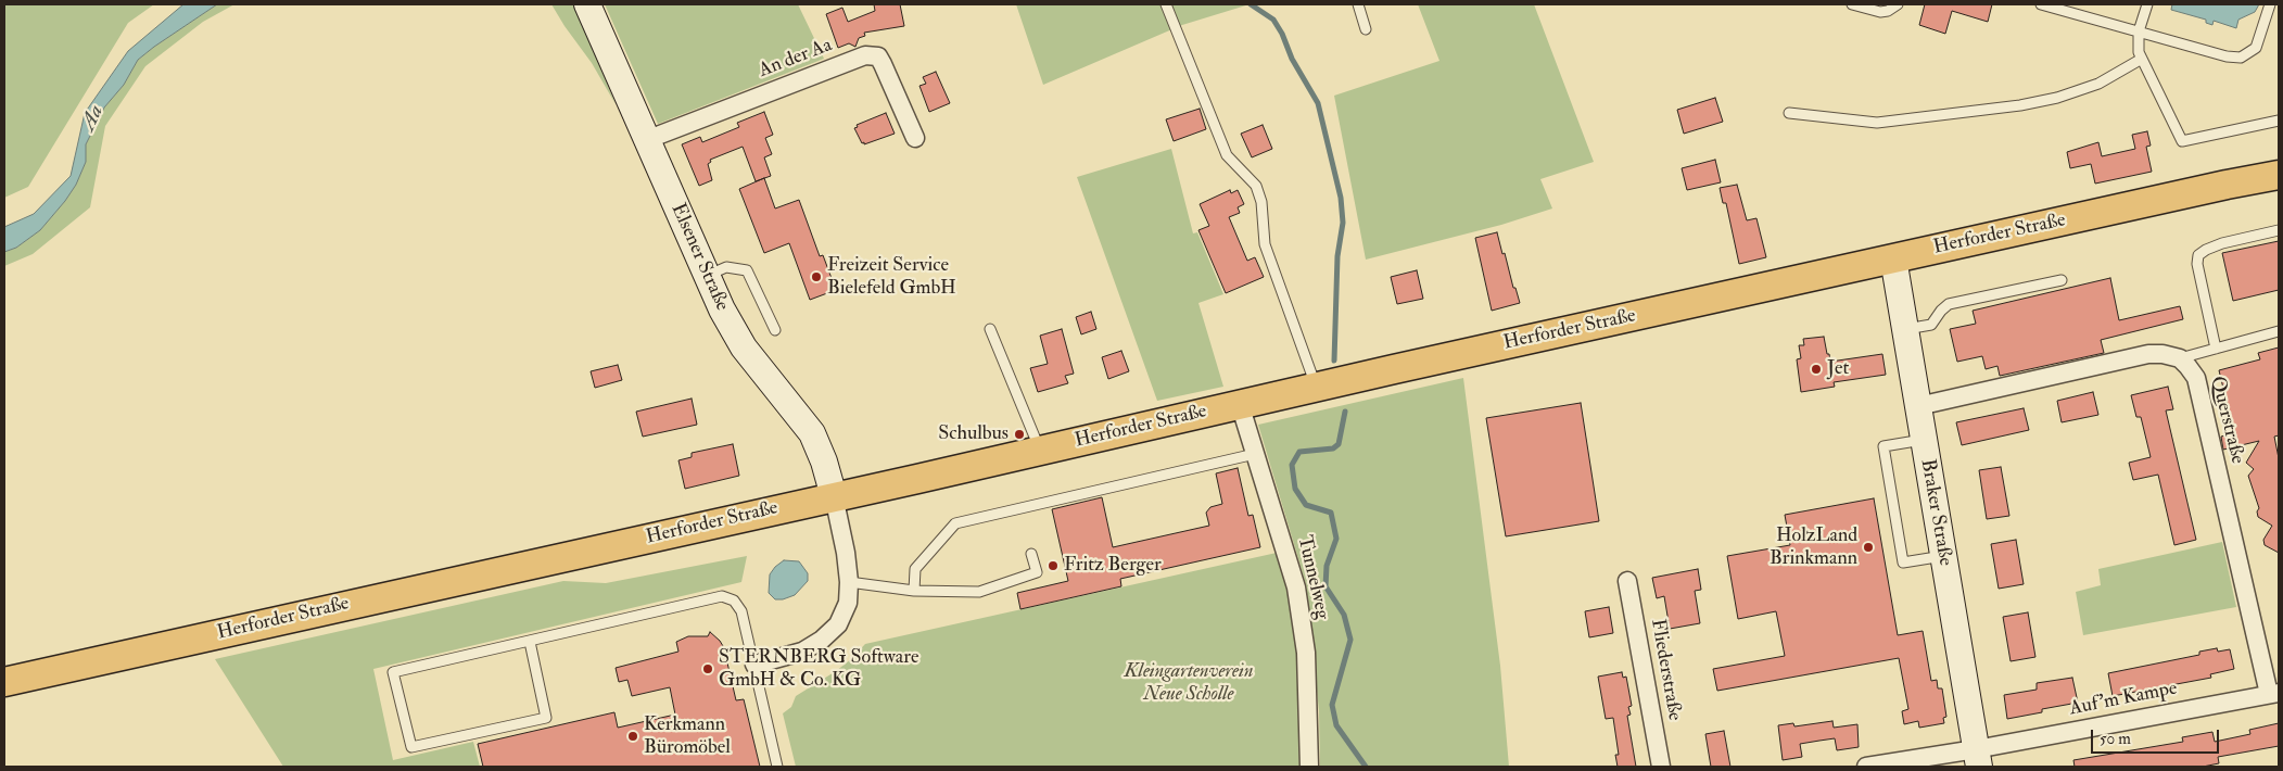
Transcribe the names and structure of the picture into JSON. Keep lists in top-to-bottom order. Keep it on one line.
{"streets":{"main road":["Herforder Straße","Elsener Straße","Braker Straße"],"street":["An der Aa","Querstraße","Tunnelweg","Fliederstraße","Auf'm Kampe"]},"crossings":[["An der Aa","Elsener Straße"],["Herforder Straße","Elsener Straße"],["Herforder Straße","Braker Straße"],["Herforder Straße","Tunnelweg"],["Querstraße","Auf'm Kampe"],["Braker Straße","Auf'm Kampe"]],"water":["Aa"],"parks":["Kleingartenverein Neue Scholle"],"places":["Freizeit Service Bielefeld GmbH","Jet","Schulbus","HolzLand Brinkmann","Fritz Berger","STERNBERG Software GmbH & Co. KG","Kerkmann Büromöbel"],"scale_bar":"50 m"}
